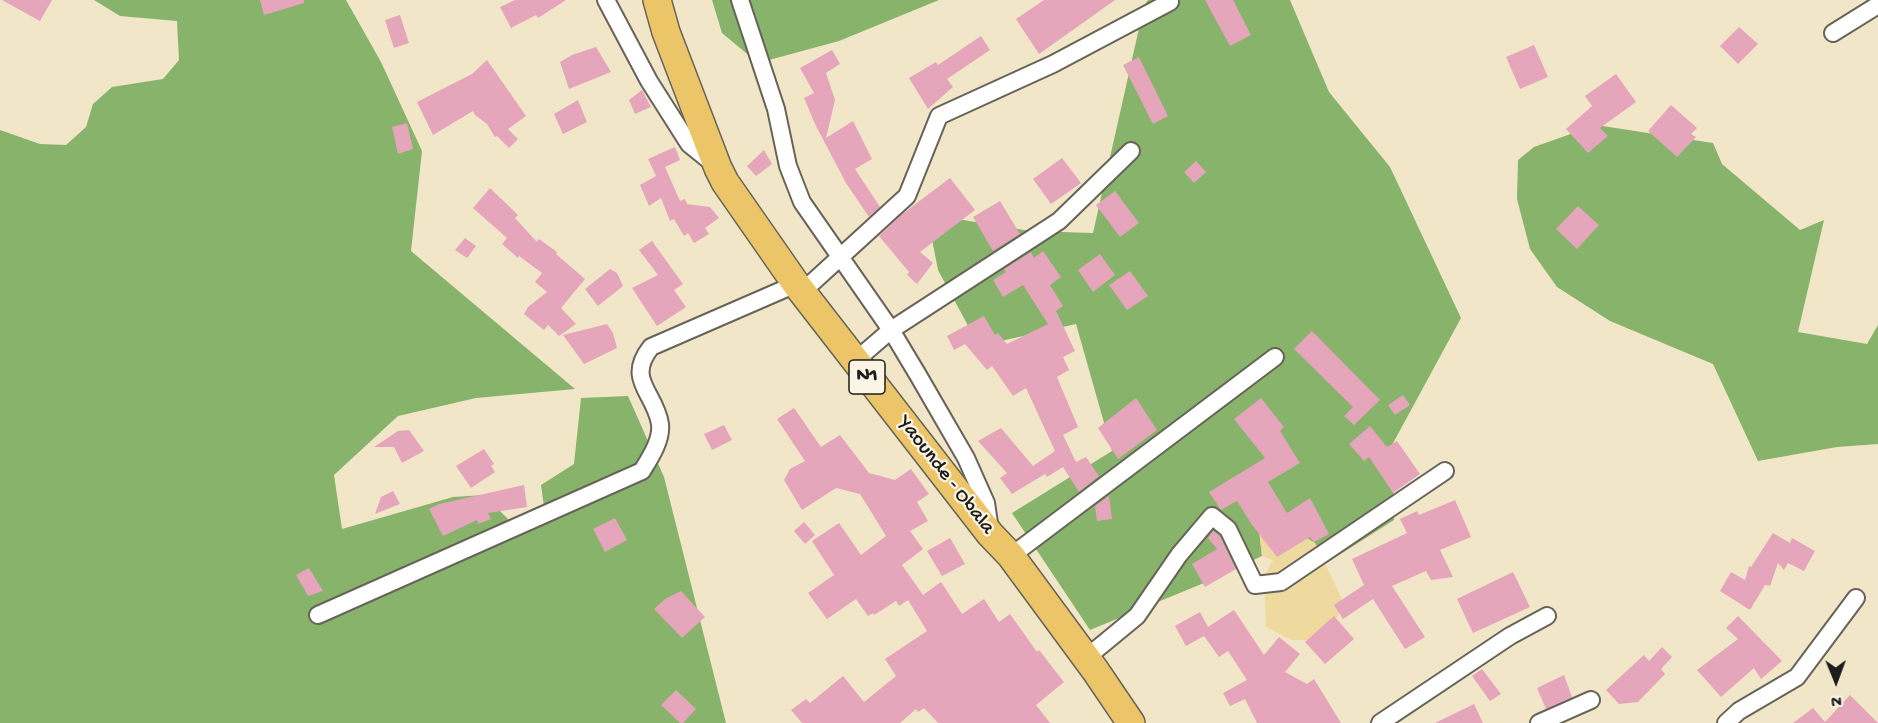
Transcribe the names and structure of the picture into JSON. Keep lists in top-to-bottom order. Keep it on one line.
{"streets":{"highway":["N1","Yaounde - Obala"]},"north":"bottom"}
